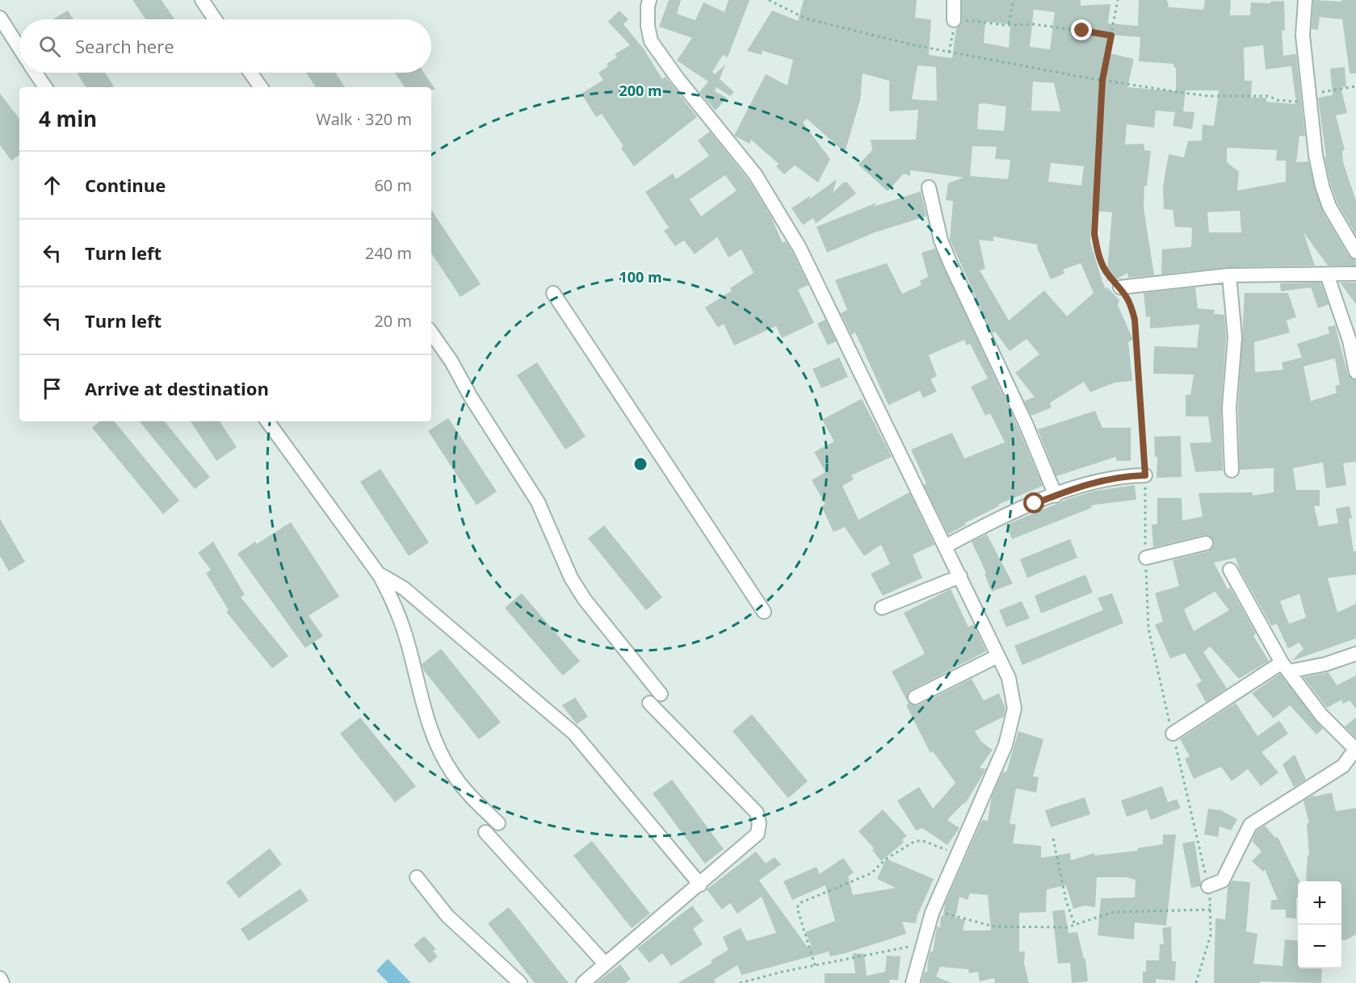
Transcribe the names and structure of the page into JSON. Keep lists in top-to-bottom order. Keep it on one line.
{"page":{"search":"Search here","heading":["4 min","Walk · 320 m"],"list":[["Continue","60 m"],["Turn left","240 m"],["Turn left","20 m"],"Arrive at destination"],"map_buttons":["+","−"]},"rings":["200 m","100 m"]}
